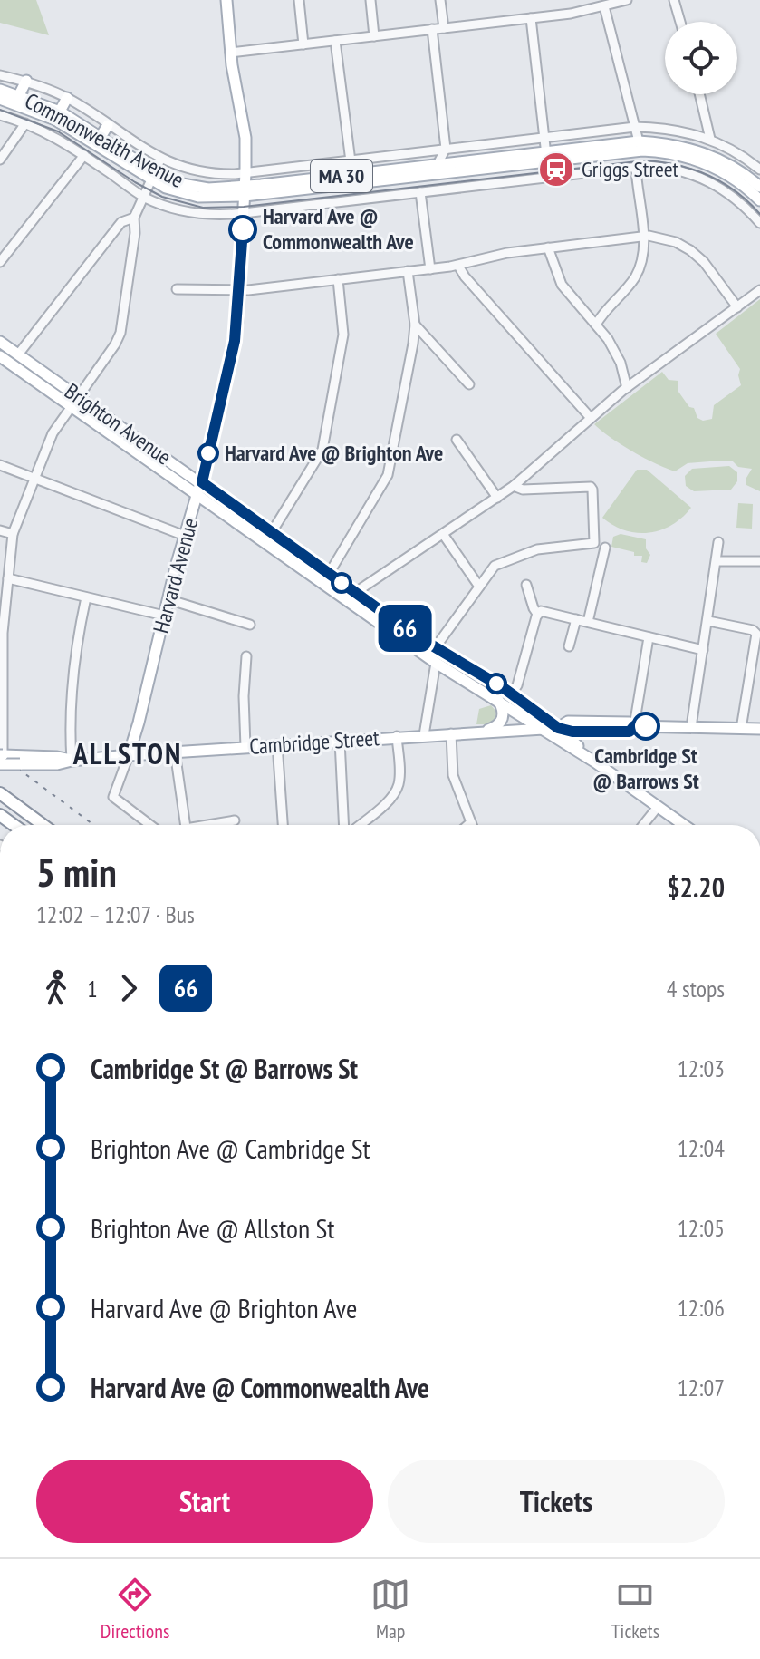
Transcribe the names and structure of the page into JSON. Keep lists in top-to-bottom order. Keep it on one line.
{"streets":{"main road":["Commonwealth Avenue","MA 30","Brighton Avenue","Harvard Avenue","Cambridge Street"]},"crossings":[["Commonwealth Avenue","Harvard Avenue"],["Brighton Avenue","Harvard Avenue"],["Brighton Avenue","Cambridge Street"],["Harvard Avenue","Cambridge Street"]],"districts":["ALLSTON"],"places":{"station":["Griggs Street"],"other":["Harvard Ave @ Commonwealth Ave","Harvard Ave @ Brighton Ave","Cambridge St @ Barrows St"]},"lines":["bus line 66"],"page":{"on_map":"66","heading":["5 min","12:02 – 12:07 · Bus","$2.20"],"legs":["1","66","4 stops"],"list":[{"name":"Cambridge St @ Barrows St","value":"12:03"},{"name":"Brighton Ave @ Cambridge St","value":"12:04"},{"name":"Brighton Ave @ Allston St","value":"12:05"},{"name":"Harvard Ave @ Brighton Ave","value":"12:06"},{"name":"Harvard Ave @ Commonwealth Ave","value":"12:07"}],"buttons":["Start","Tickets"],"tabs":["Directions","Map","Tickets"]}}
